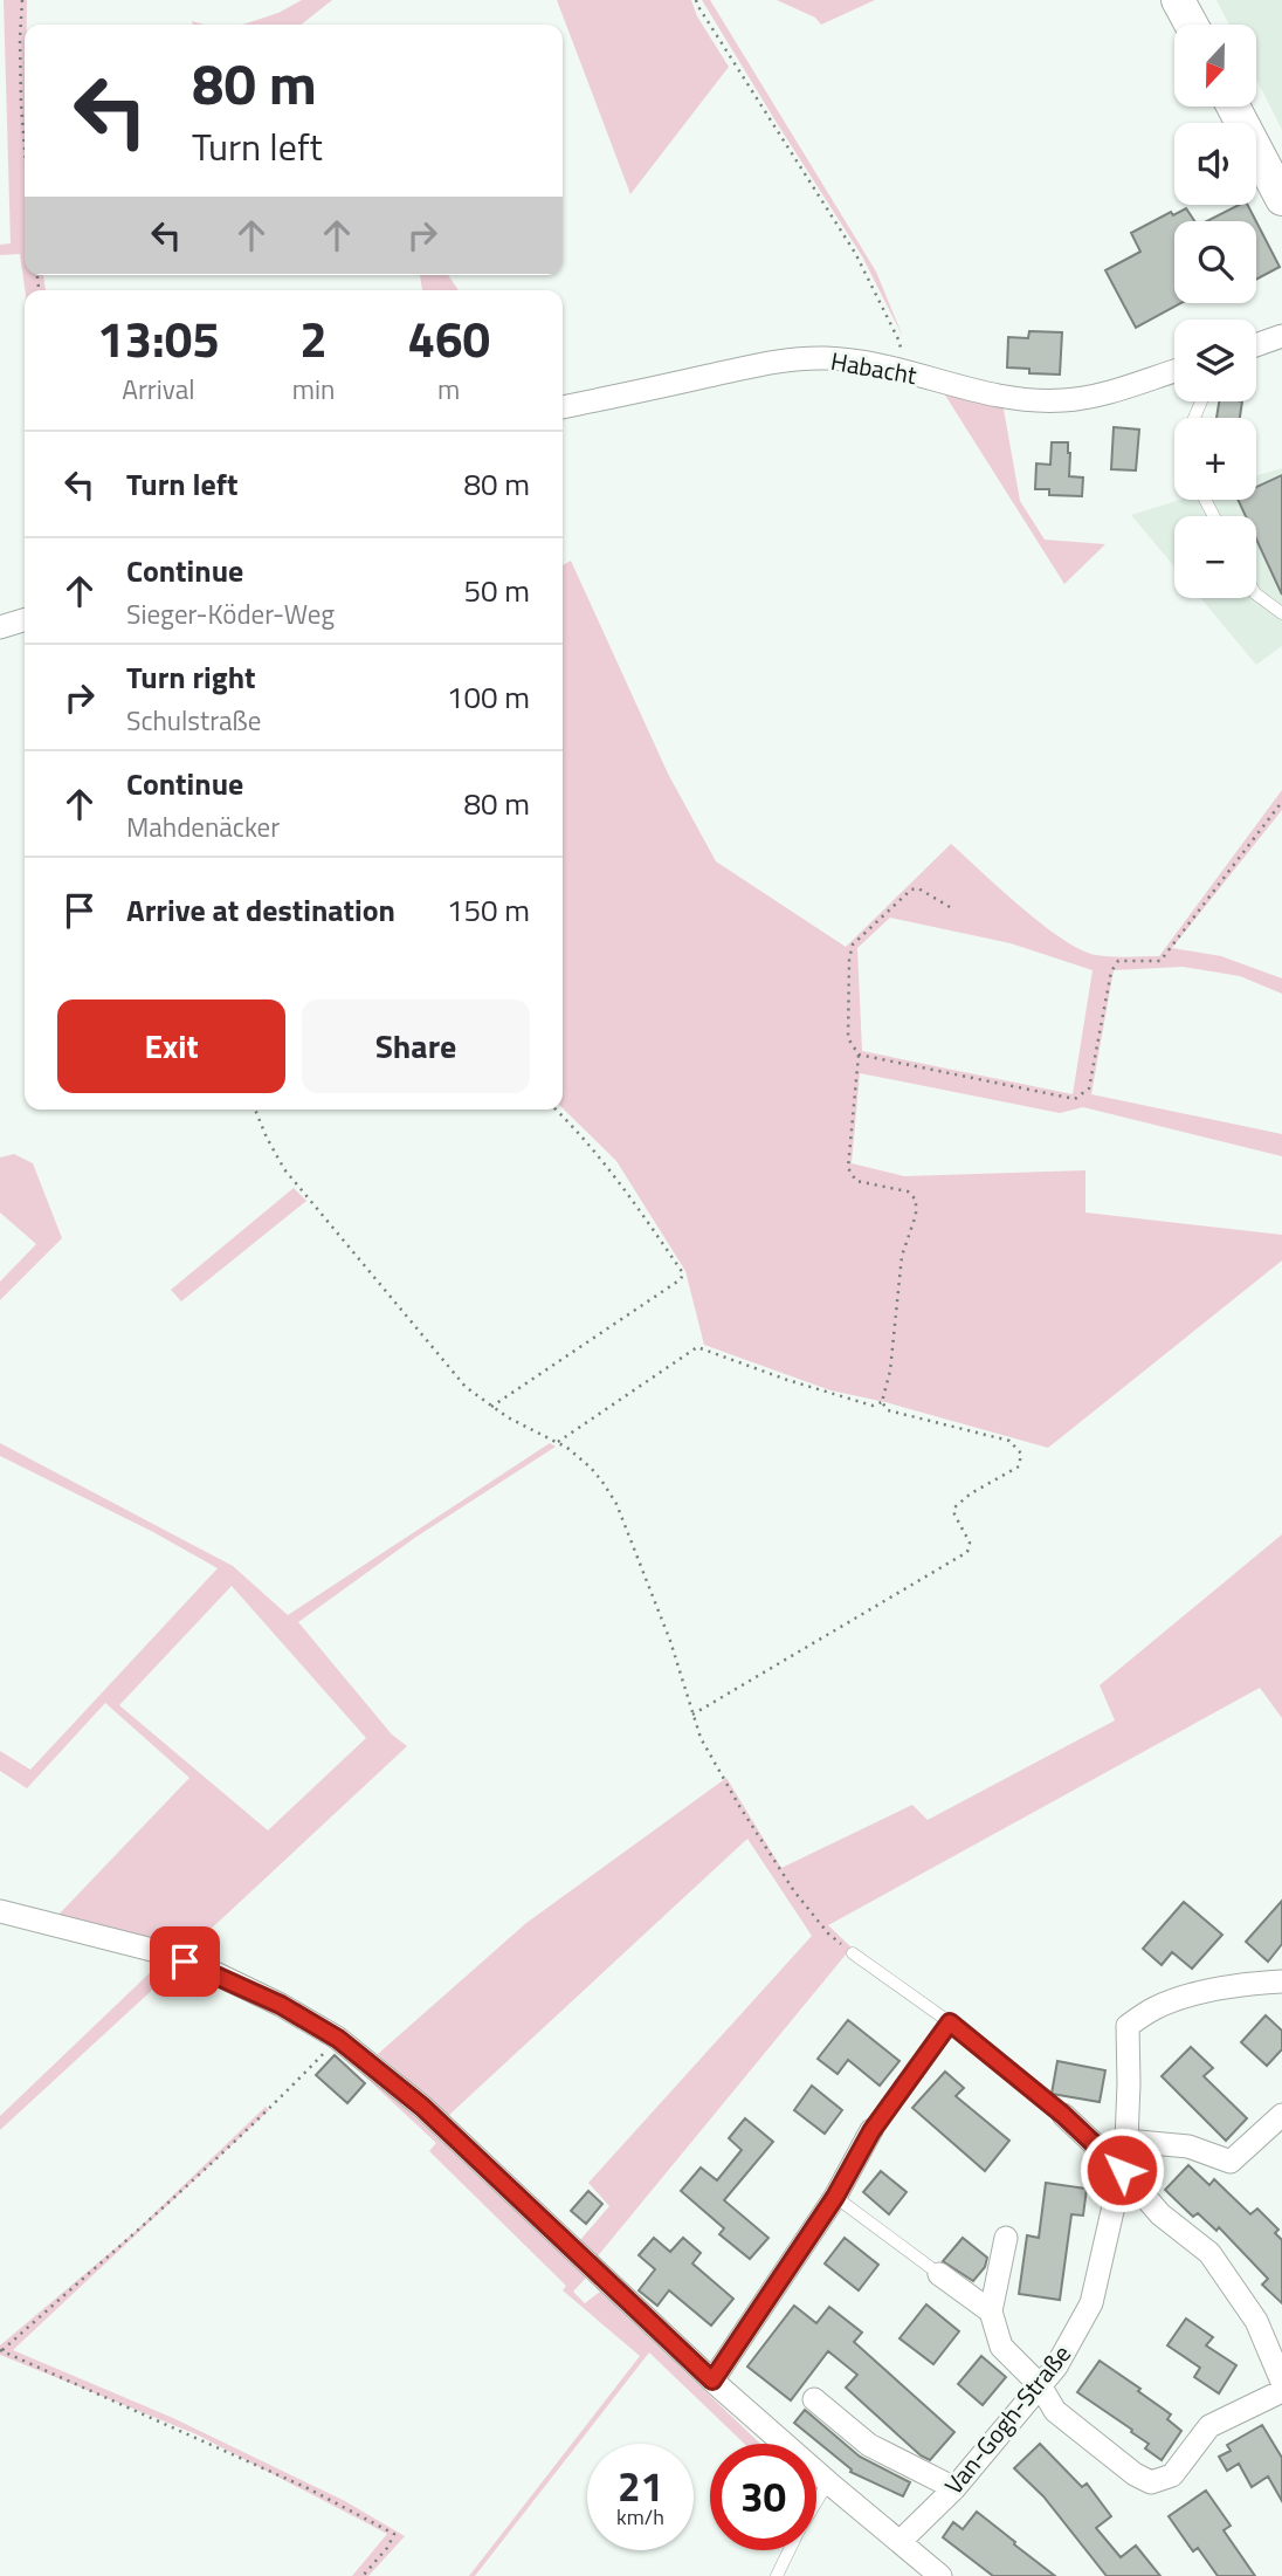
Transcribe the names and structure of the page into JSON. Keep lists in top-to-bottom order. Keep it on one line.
{"streets":{"street":["Habacht","Van-Gogh-Straße"]},"north":"bottom","page":{"map_buttons":["+","−"],"turn":["80 m","Turn left"],"eta":["13:05","Arrival","2","min","460","m"],"list":[{"name":"Turn left","value":"80 m"},{"name":"Continue","note":"Sieger-Köder-Weg","value":"50 m"},{"name":"Turn right","note":"Schulstraße","value":"100 m"},{"name":"Continue","note":"Mahdenäcker","value":"80 m"},{"name":"Arrive at destination","value":"150 m"}],"buttons":["Exit","Share"],"speed":"21 km/h","limit":"30"}}
